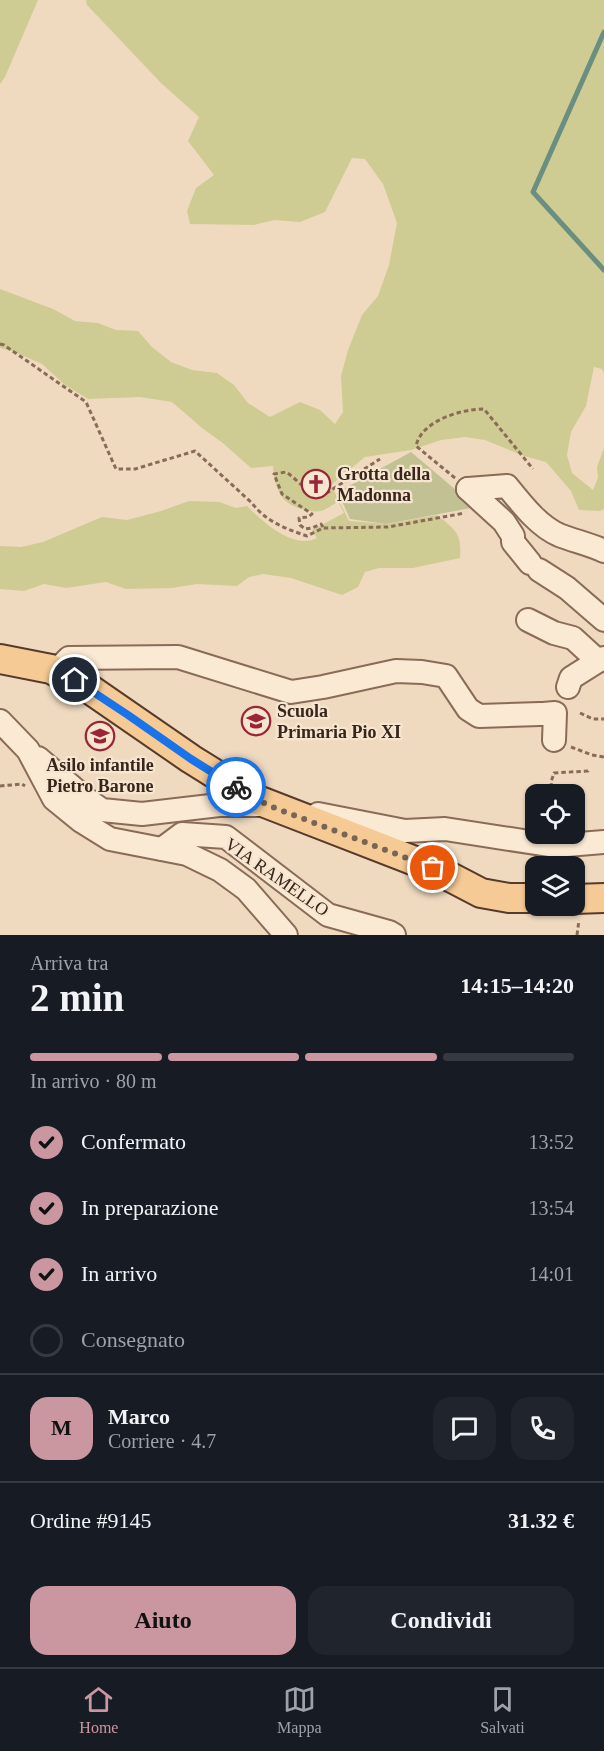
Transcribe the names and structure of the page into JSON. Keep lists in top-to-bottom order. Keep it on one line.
{"streets":{"street":["VIA RAMELLO"]},"places":{"church":["Grotta della Madonna"],"school or university":["Scuola Primaria Pio XI","Asilo infantile Pietro Barone"]},"page":{"heading":["2 min","Arriva tra","14:15–14:20"],"panel":["Marco","Corriere · 4.7","Ordine #9145","31.32 €"],"bar":"In arrivo · 80 m","list":[["Confermato","13:52"],["In preparazione","13:54"],["In arrivo","14:01"],"Consegnato"],"round":"M","buttons":["Aiuto","Condividi"],"tabs":["Home","Mappa","Salvati"]}}
